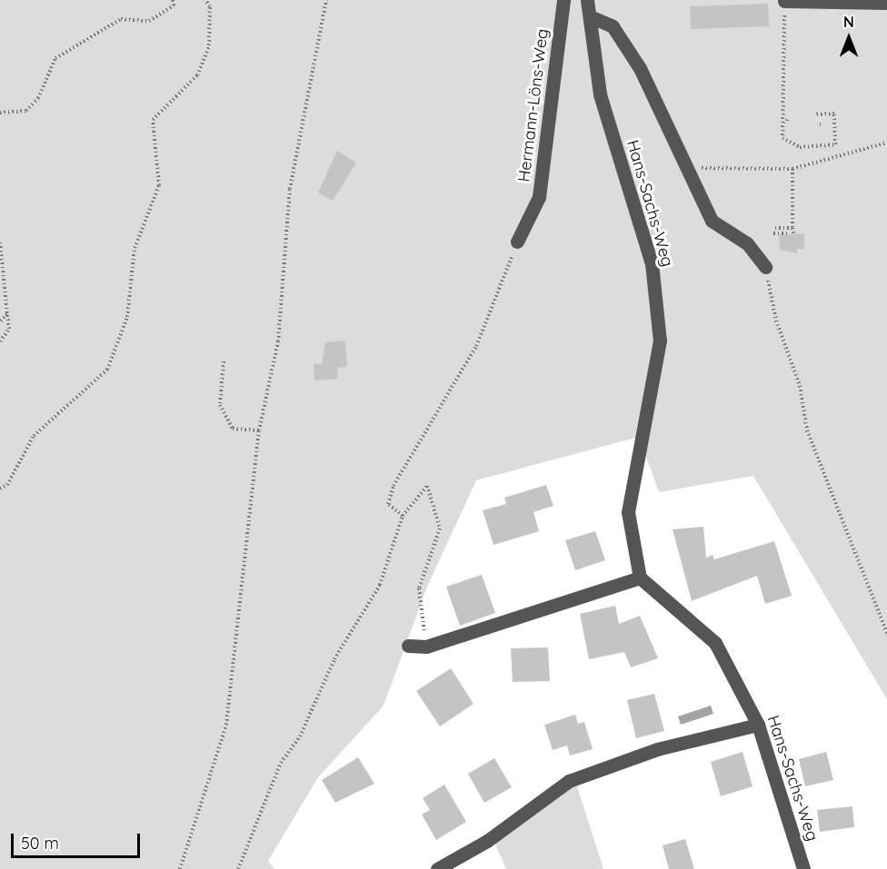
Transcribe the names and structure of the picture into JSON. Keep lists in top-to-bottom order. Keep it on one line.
{"streets":{"street":["Hermann-Löns-Weg","Hans-Sachs-Weg"]},"scale_bar":"50 m","north":"top"}
